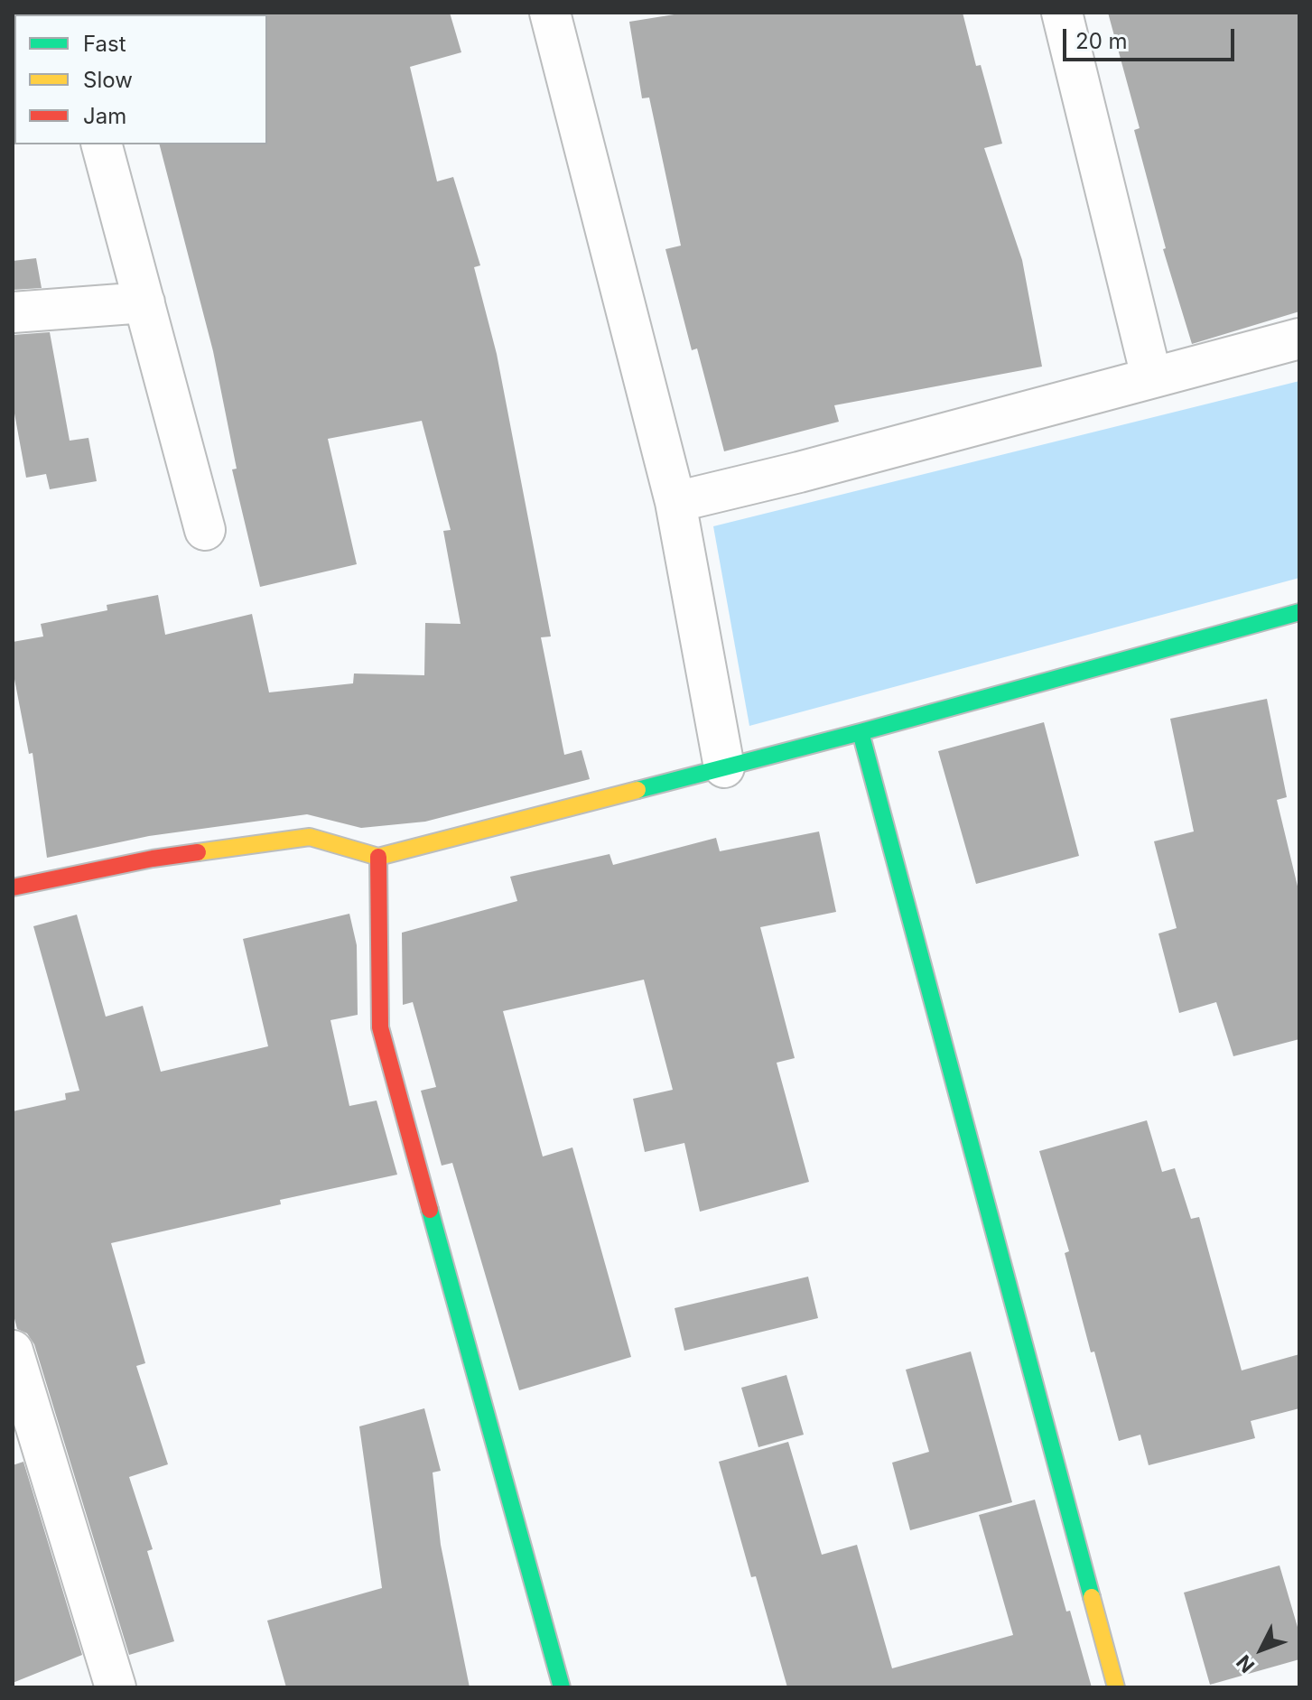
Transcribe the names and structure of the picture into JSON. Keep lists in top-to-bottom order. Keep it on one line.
{"legend":["Fast","Slow","Jam"],"scale_bar":"20 m","north":"bottom left"}
